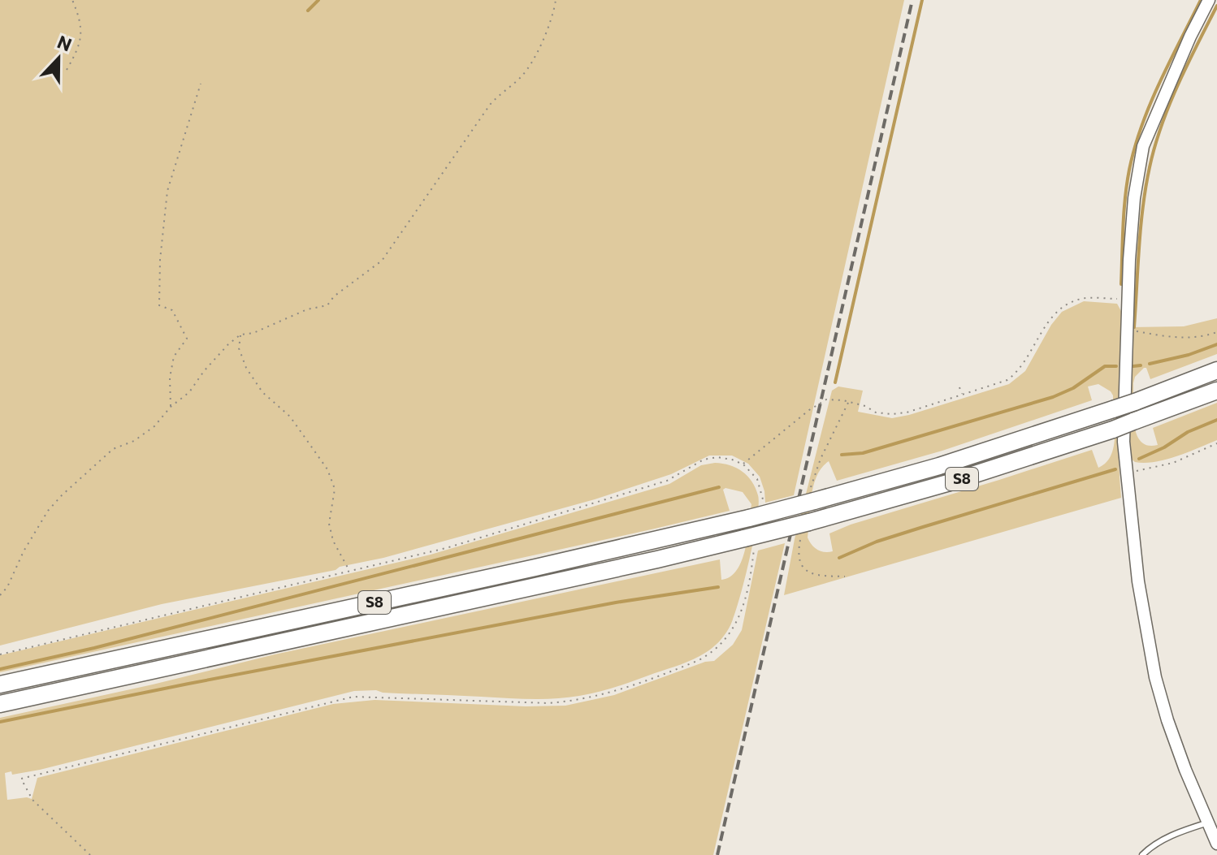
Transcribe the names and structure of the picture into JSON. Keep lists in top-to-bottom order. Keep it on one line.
{"streets":{"highway":["S8"]},"north":"top"}
